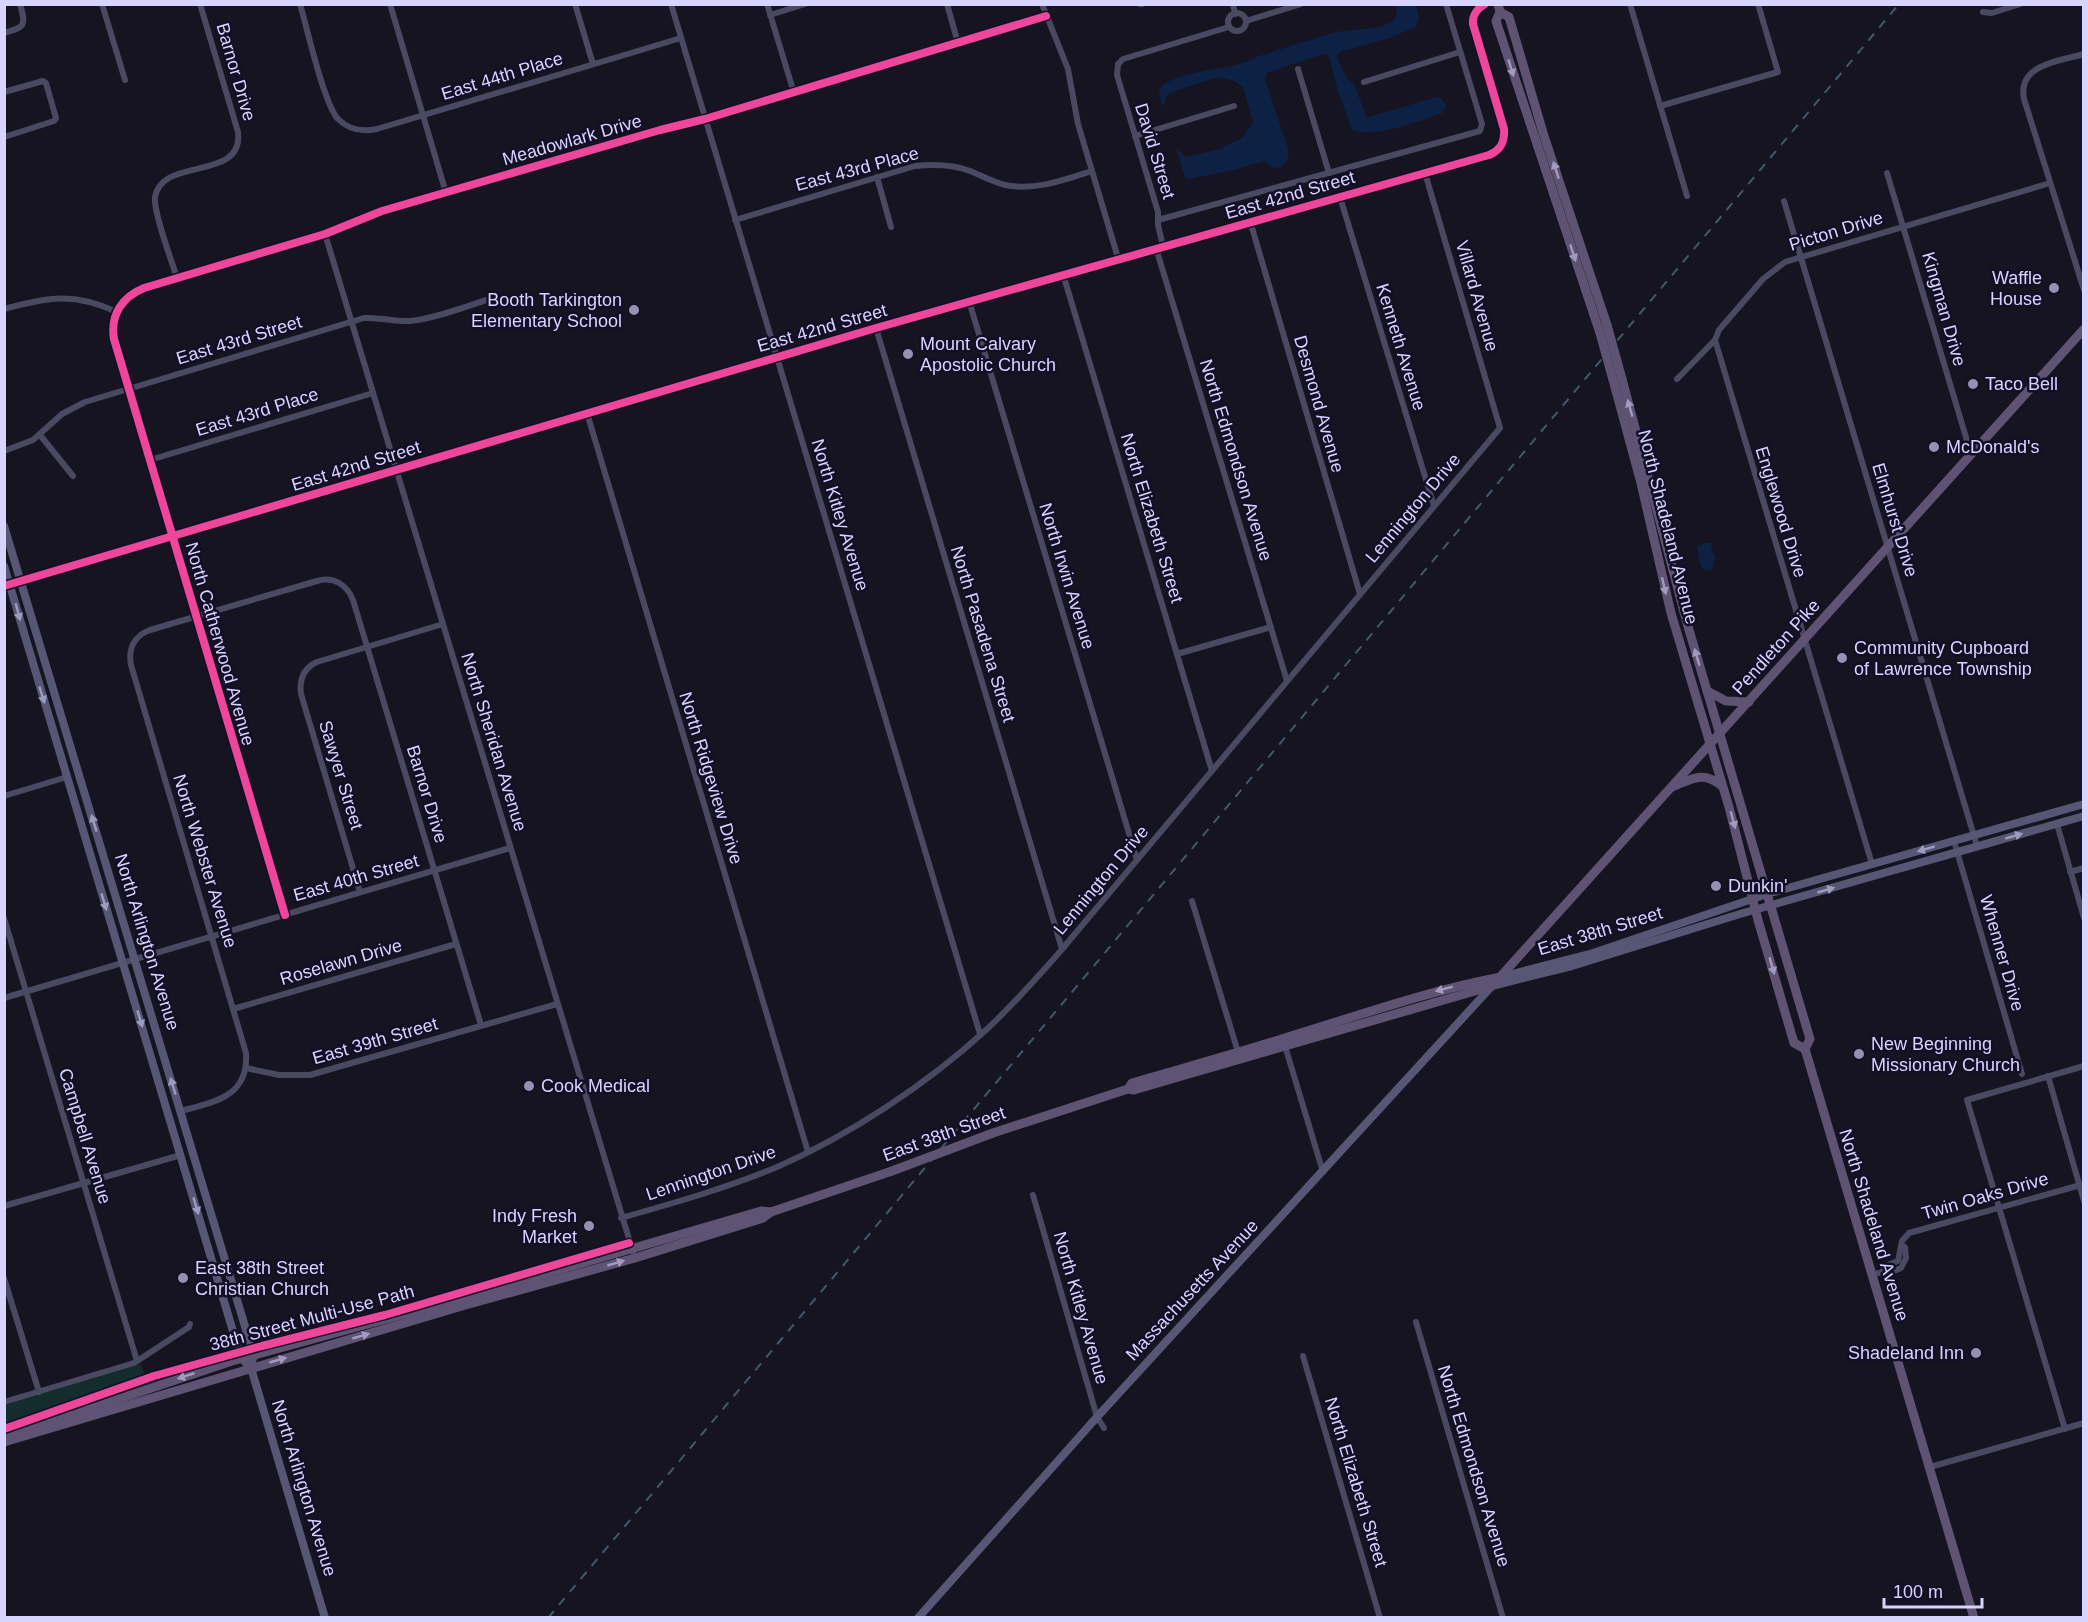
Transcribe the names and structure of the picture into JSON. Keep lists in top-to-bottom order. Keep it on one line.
{"streets":{"main road":["North Shadeland Avenue","Pendleton Pike","East 38th Street","North Arlington Avenue","Massachusetts Avenue"],"street":["Barnor Drive","East 44th Place","Meadowlark Drive","David Street","East 43rd Place","East 42nd Street","Picton Drive","Villard Avenue","Kingman Drive","East 43rd Street","Kenneth Avenue","Desmond Avenue","North Edmondson Avenue","Lennington Drive","Englewood Drive","North Kitley Avenue","North Elizabeth Street","Elmhurst Drive","North Irwin Avenue","North Pasadena Street","North Catherwood Avenue","North Sheridan Avenue","Sawyer Street","North Ridgeview Drive","North Webster Avenue","East 40th Street","Whenner Drive","Roselawn Drive","East 39th Street","Campbell Avenue","Twin Oaks Drive"],"cycle path":["38th Street Multi-Use Path"]},"crossings":[["Barnor Drive","Meadowlark Drive"],["Barnor Drive","North Catherwood Avenue"],["Barnor Drive","Sawyer Street"],["Barnor Drive","North Webster Avenue"],["Barnor Drive","East 40th Street"],["Barnor Drive","Roselawn Drive"],["Barnor Drive","East 39th Street"],["East 44th Place","North Kitley Avenue"],["Meadowlark Drive","North Kitley Avenue"],["Meadowlark Drive","North Catherwood Avenue"],["Meadowlark Drive","North Sheridan Avenue"],["David Street","East 42nd Street"],["David Street","North Edmondson Avenue"],["East 43rd Place","North Kitley Avenue"],["East 43rd Place","North Catherwood Avenue"],["East 43rd Place","North Sheridan Avenue"],["East 42nd Street","Villard Avenue"],["East 42nd Street","Kenneth Avenue"],["East 42nd Street","Desmond Avenue"],["East 42nd Street","North Edmondson Avenue"],["East 42nd Street","North Kitley Avenue"],["East 42nd Street","North Elizabeth Street"],["East 42nd Street","North Irwin Avenue"],["East 42nd Street","North Pasadena Street"],["East 42nd Street","North Catherwood Avenue"],["East 42nd Street","North Sheridan Avenue"],["East 42nd Street","North Ridgeview Drive"],["East 42nd Street","North Arlington Avenue"],["Picton Drive","Kingman Drive"],["Picton Drive","Englewood Drive"],["Picton Drive","Elmhurst Drive"],["Villard Avenue","Lennington Drive"],["Kingman Drive","Pendleton Pike"],["East 43rd Street","North Catherwood Avenue"],["East 43rd Street","North Sheridan Avenue"],["Kenneth Avenue","Lennington Drive"],["Desmond Avenue","Lennington Drive"],["North Edmondson Avenue","Lennington Drive"],["Lennington Drive","North Kitley Avenue"],["Lennington Drive","North Elizabeth Street"],["Lennington Drive","North Irwin Avenue"],["Lennington Drive","North Pasadena Street"],["Lennington Drive","North Sheridan Avenue"],["Lennington Drive","North Ridgeview Drive"],["Englewood Drive","Pendleton Pike"],["Englewood Drive","East 38th Street"],["North Kitley Avenue","Massachusetts Avenue"],["Elmhurst Drive","Pendleton Pike"],["Elmhurst Drive","East 38th Street"],["North Shadeland Avenue","Pendleton Pike"],["North Shadeland Avenue","East 38th Street"],["North Shadeland Avenue","Twin Oaks Drive"],["North Catherwood Avenue","North Webster Avenue"],["North Catherwood Avenue","East 40th Street"],["Pendleton Pike","East 38th Street"],["Pendleton Pike","Massachusetts Avenue"],["North Sheridan Avenue","East 40th Street"],["North Sheridan Avenue","East 38th Street"],["North Sheridan Avenue","East 39th Street"],["Sawyer Street","East 40th Street"],["North Webster Avenue","East 40th Street"],["North Webster Avenue","Roselawn Drive"],["North Webster Avenue","East 39th Street"],["East 40th Street","North Arlington Avenue"],["East 40th Street","Campbell Avenue"],["East 38th Street","North Arlington Avenue"],["East 38th Street","Whenner Drive"],["East 38th Street","Massachusetts Avenue"]],"places":["Waffle House","Booth Tarkington Elementary School","Mount Calvary Apostolic Church","Taco Bell","McDonald's","Community Cupboard of Lawrence Township","Dunkin'","New Beginning Missionary Church","Cook Medical","Indy Fresh Market","East 38th Street Christian Church","Shadeland Inn"],"scale_bar":"100 m"}
